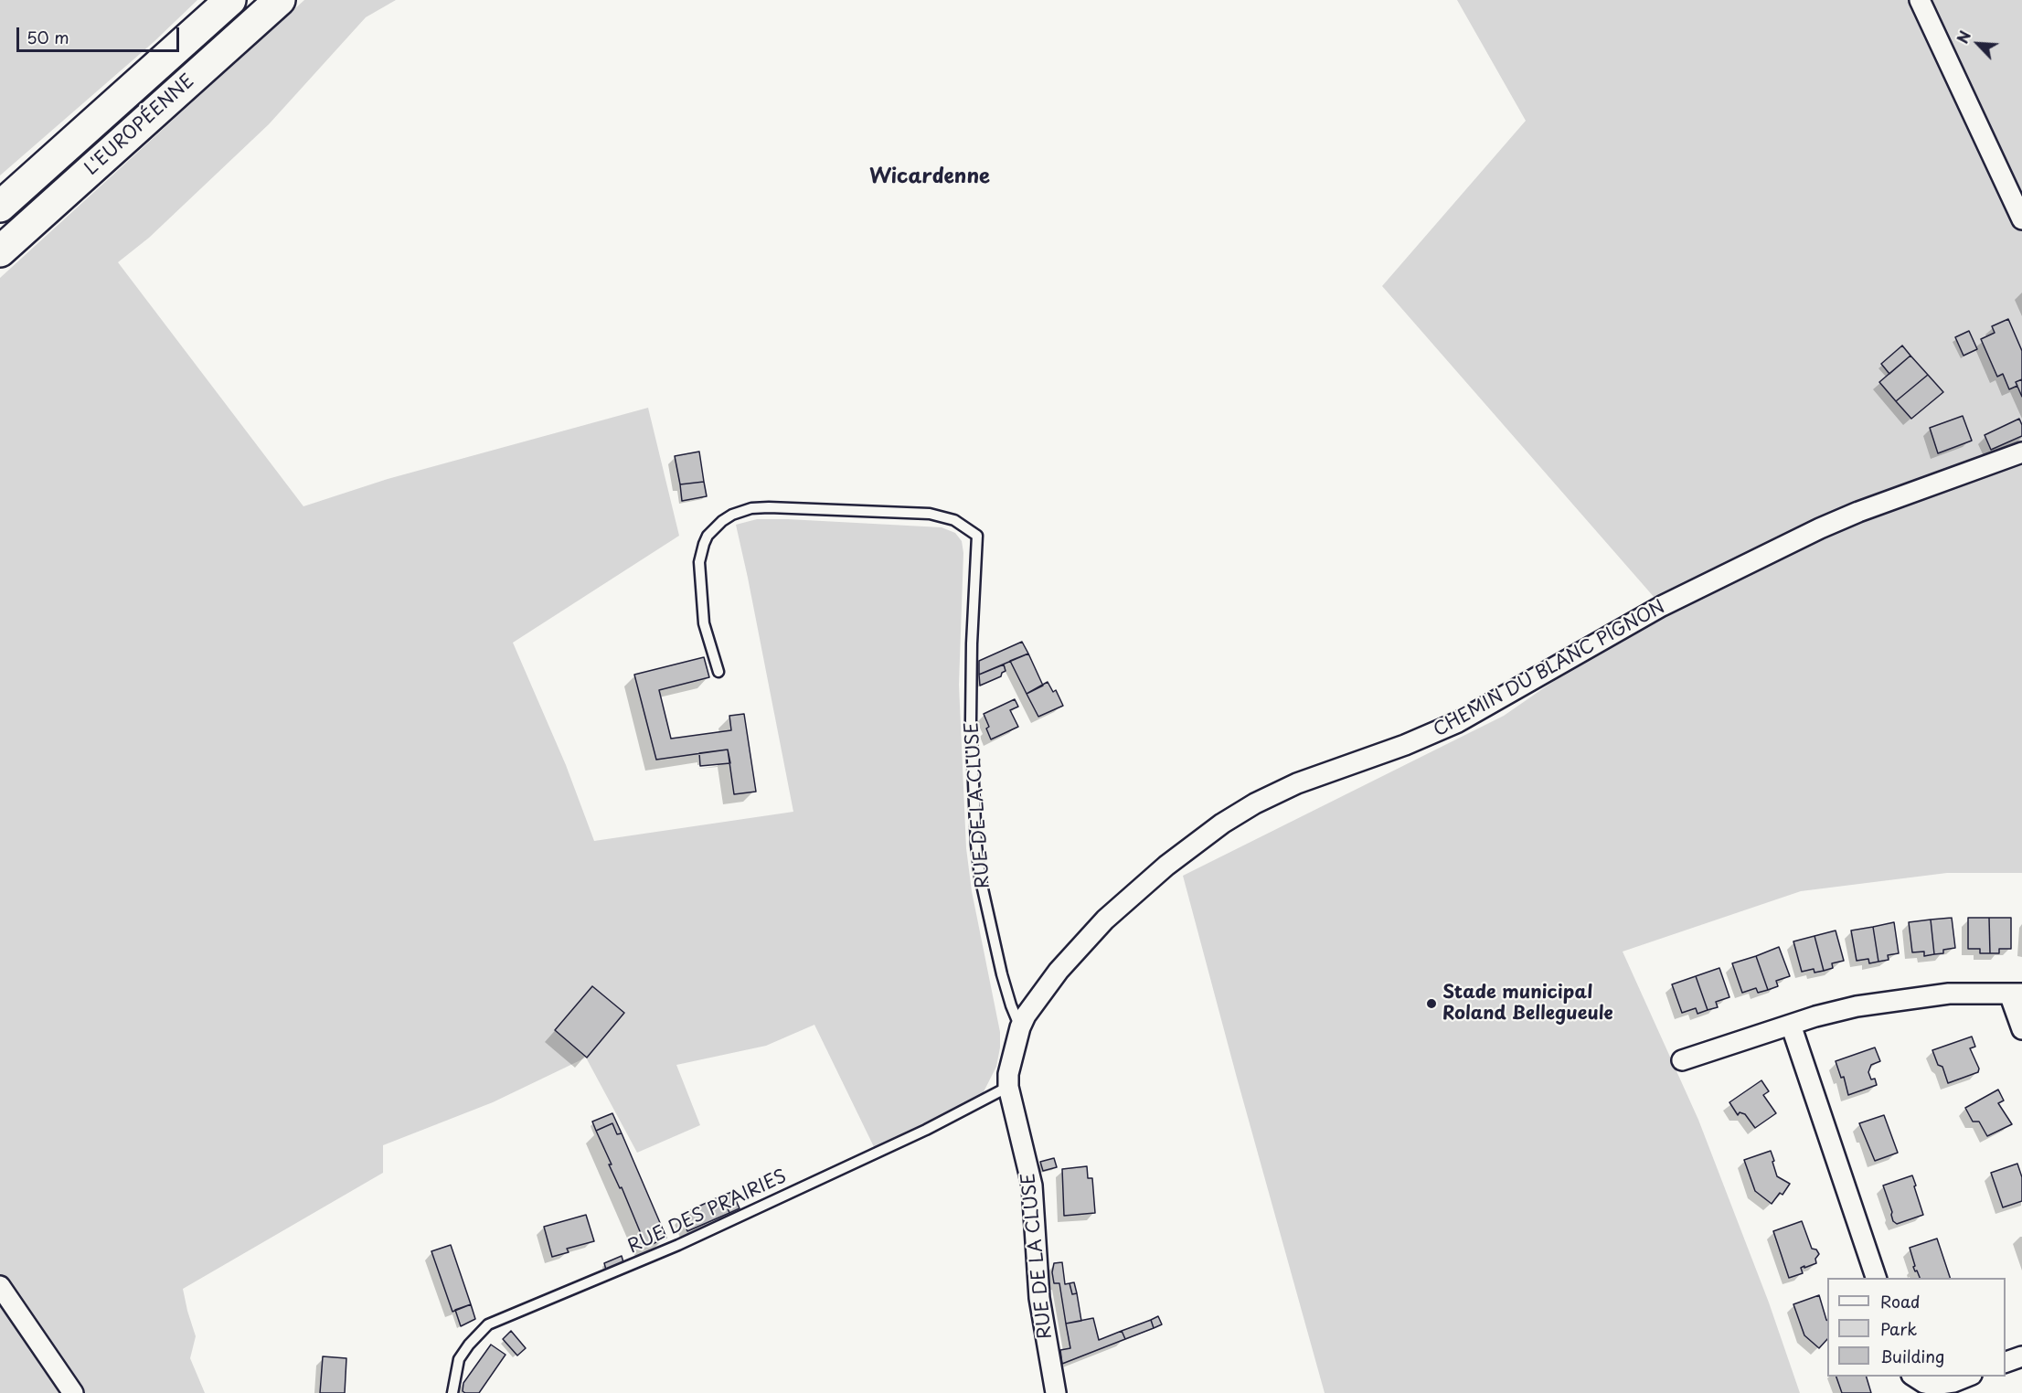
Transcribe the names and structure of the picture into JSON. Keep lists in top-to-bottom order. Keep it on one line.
{"streets":{"highway":["L'EUROPÉENNE"],"street":["CHEMIN DU BLANC PIGNON","RUE DE LA CLUSE"],"lane":["RUE DES PRAIRIES"]},"crossings":[["CHEMIN DU BLANC PIGNON","RUE DE LA CLUSE"],["RUE DE LA CLUSE","RUE DES PRAIRIES"]],"districts":["Wicardenne"],"places":["Stade municipal Roland Bellegueule"],"legend":["Road","Park","Building"],"scale_bar":"50 m","north":"top left"}
